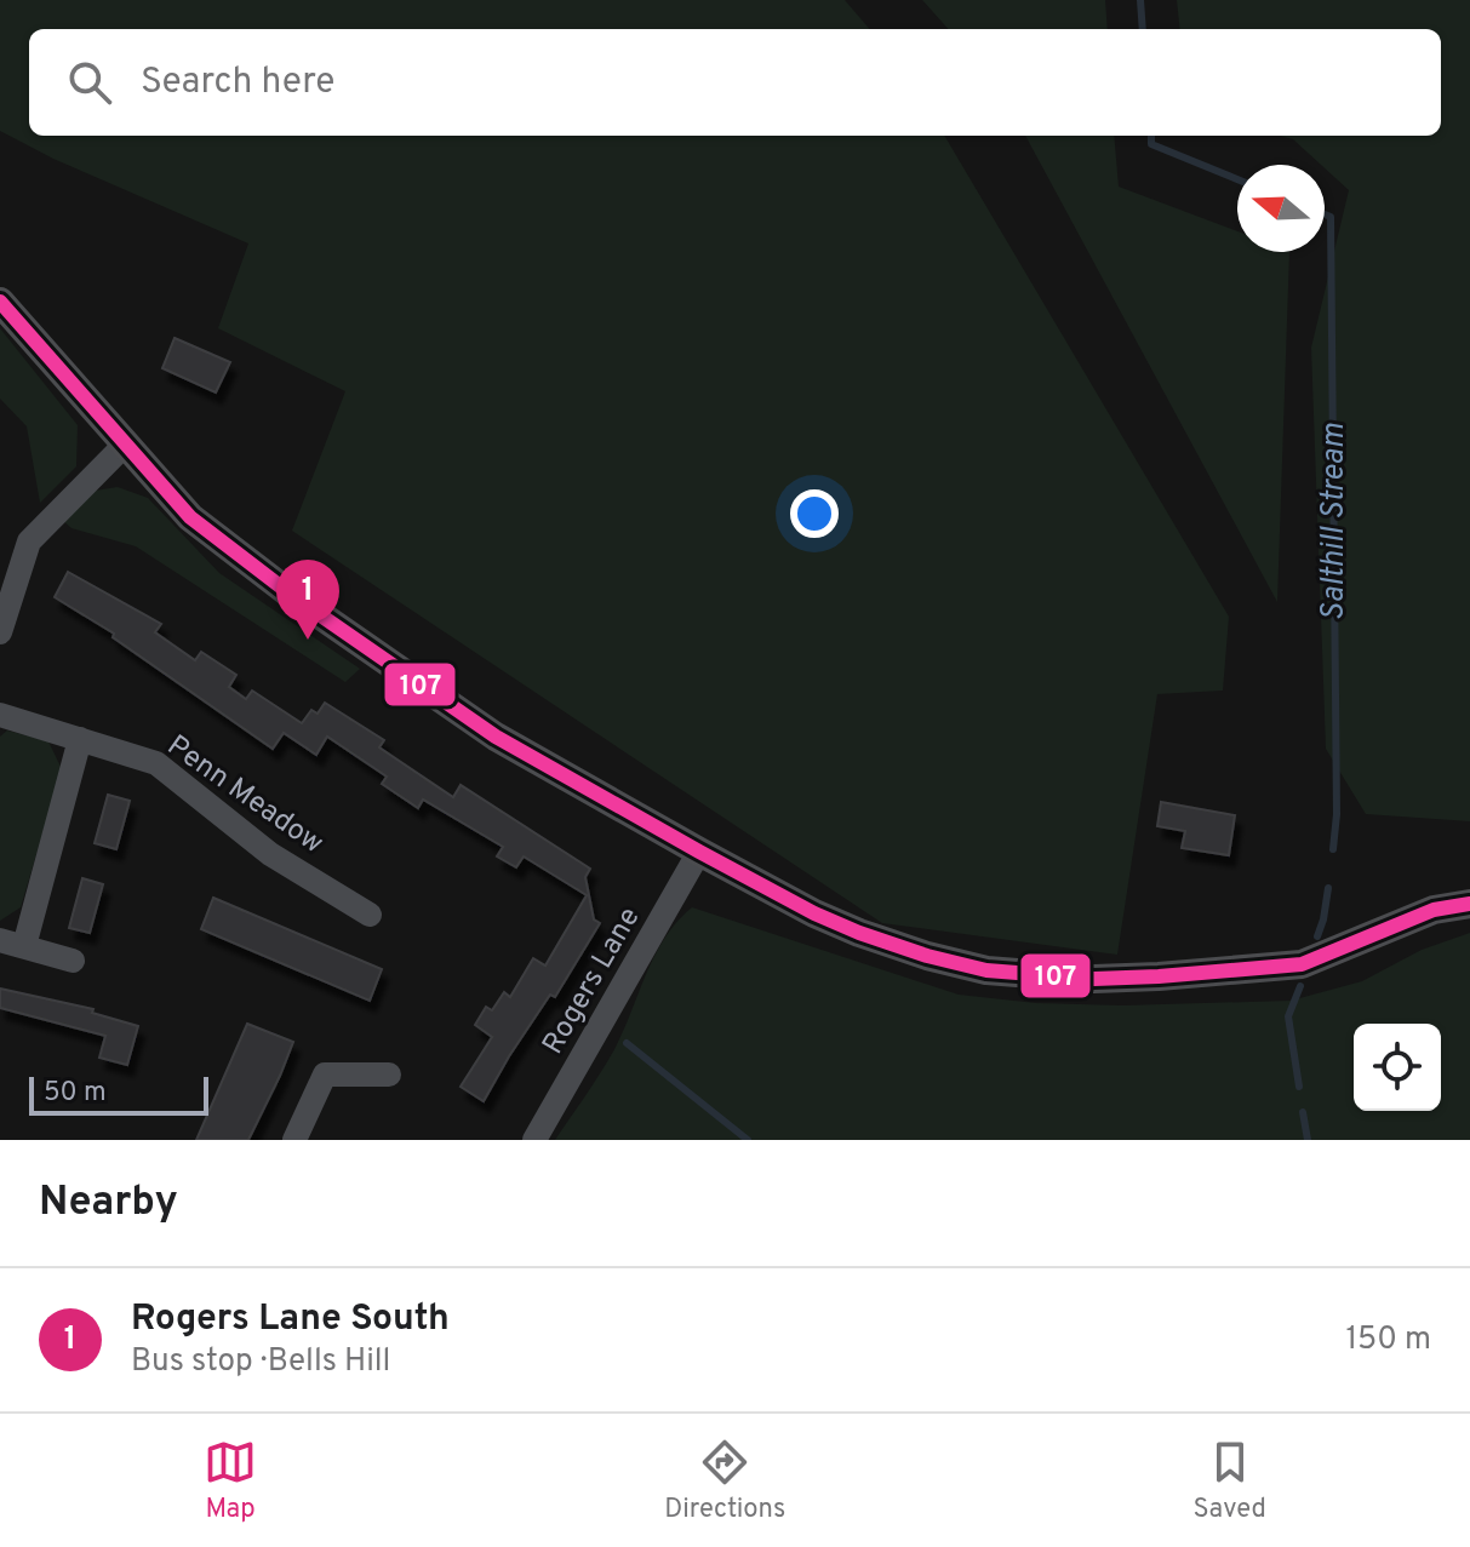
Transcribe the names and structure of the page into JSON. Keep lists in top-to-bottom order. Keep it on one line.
{"streets":{"street":["Penn Meadow","Rogers Lane"]},"water":["Salthill Stream"],"lines":["transit line 107"],"scale_bar":"50 m","north":"left","page":{"search":"Search here","pins":"1","scale":"50 m","heading":"Nearby","list":[{"mark":"1","name":"Rogers Lane South","note":"Bus stop · Bells Hill","value":"150 m"}],"nav":["Map","Directions","Saved"]}}
